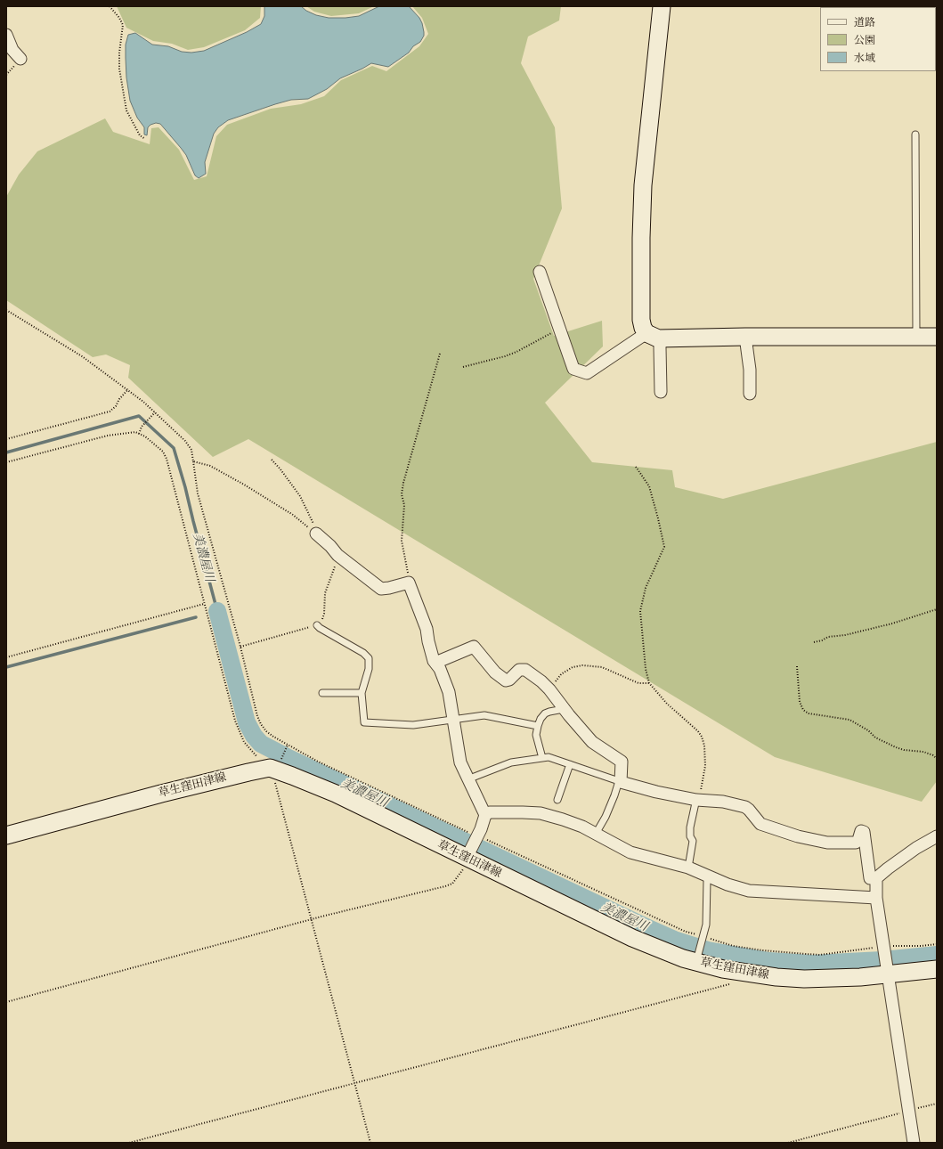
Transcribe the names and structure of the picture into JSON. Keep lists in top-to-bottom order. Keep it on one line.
{"streets":{"main road":["草生窪田津線"]},"water":["美濃屋川"],"legend":["道路","公園","水域"]}
